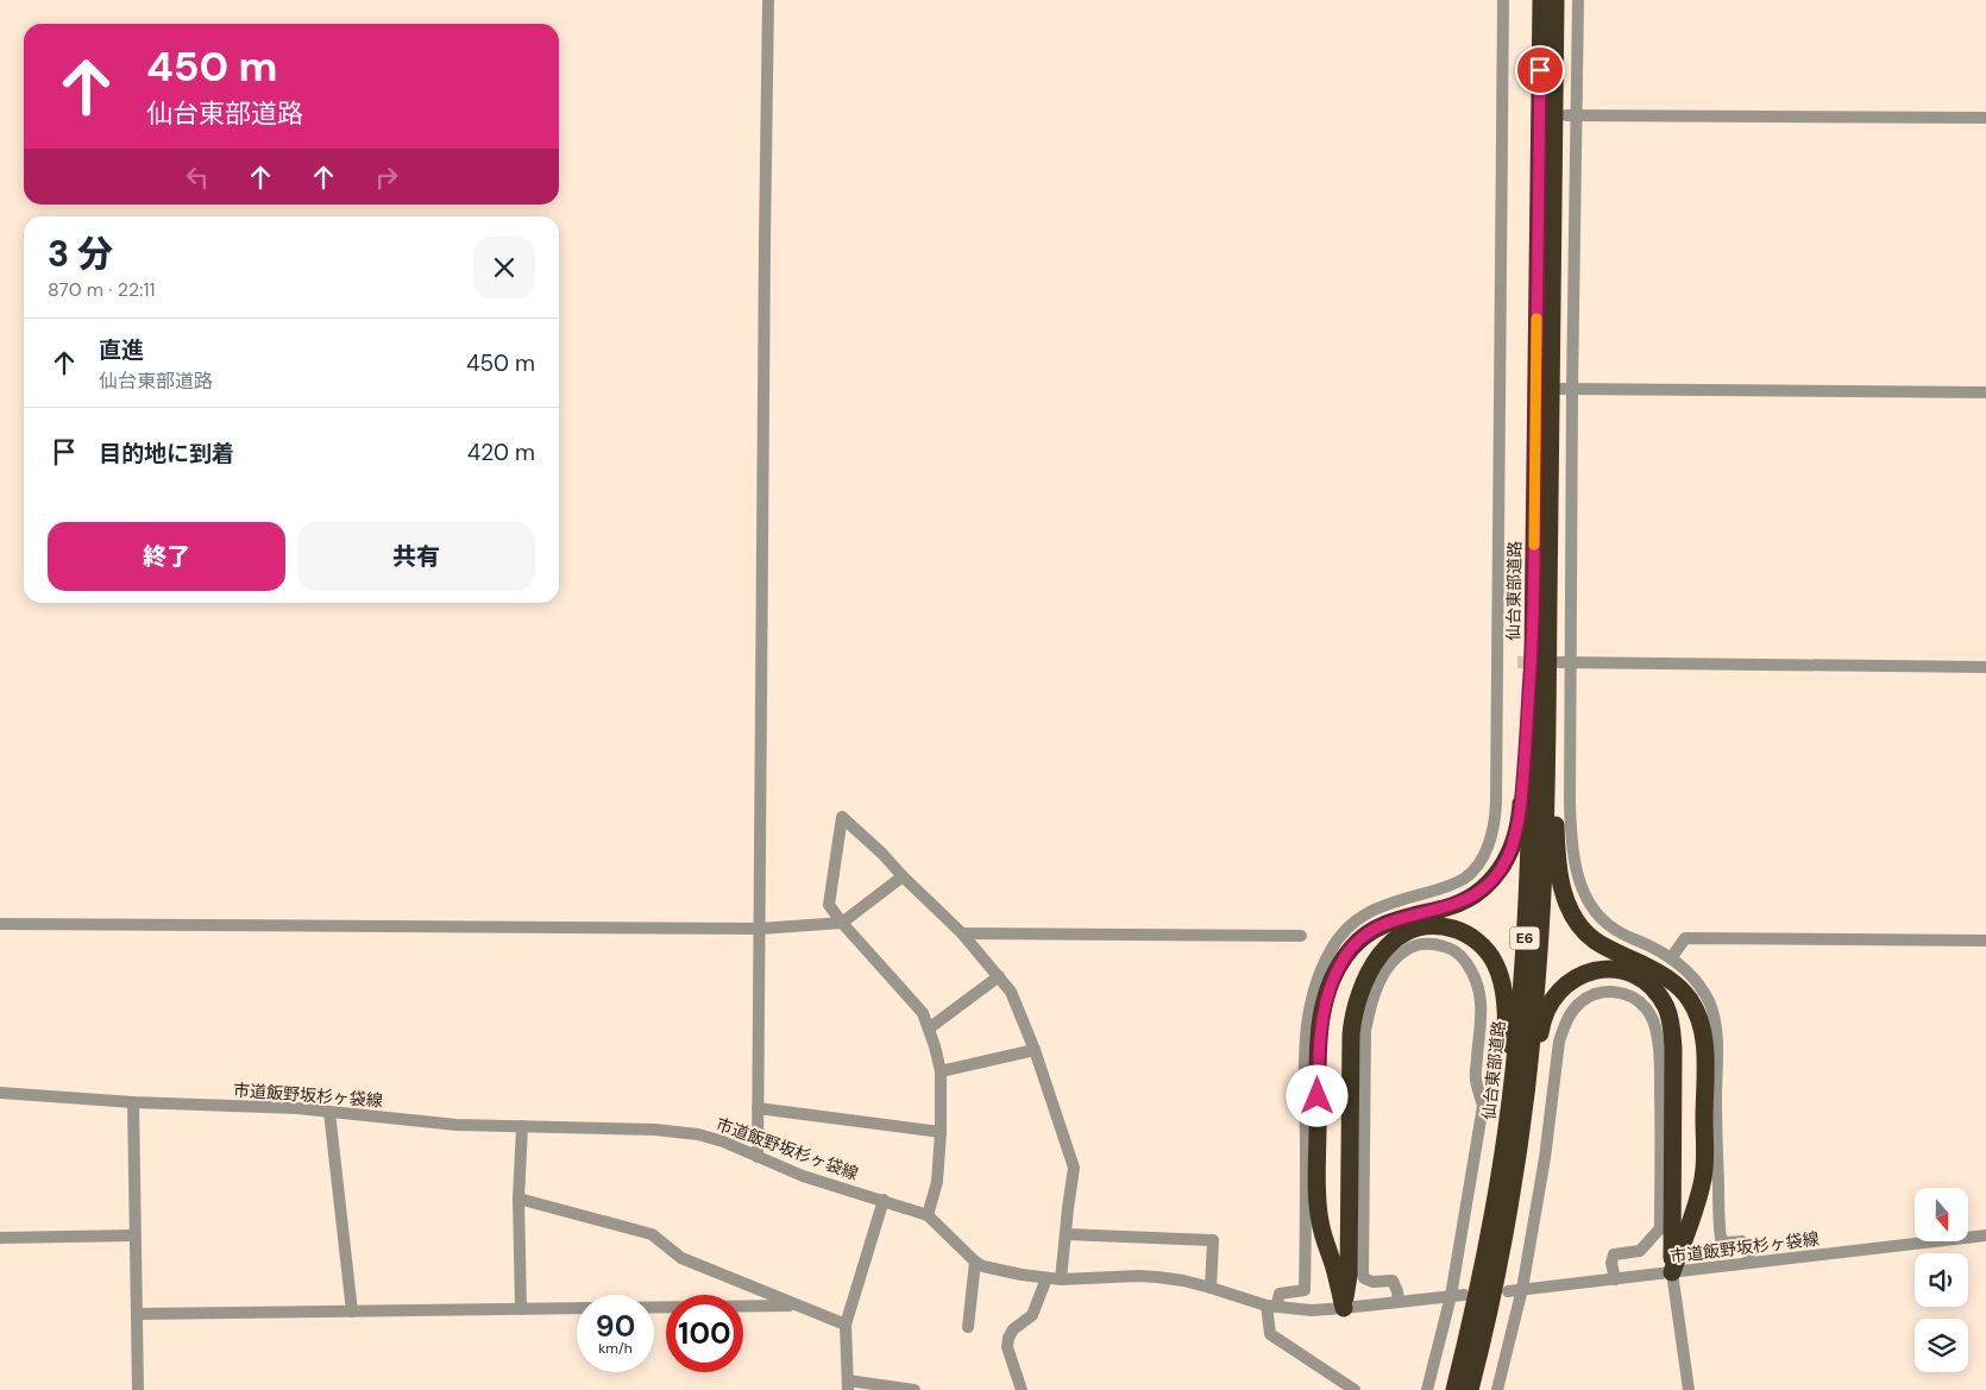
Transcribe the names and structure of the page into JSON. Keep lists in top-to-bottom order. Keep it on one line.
{"streets":{"highway":["仙台東部道路","E6"],"street":["市道飯野坂杉ヶ袋線"]},"north":"bottom","page":{"turn":["450 m","仙台東部道路"],"heading":["3 分","870 m · 22:11"],"list":[{"name":"直進","note":"仙台東部道路","value":"450 m"},{"name":"目的地に到着","value":"420 m"}],"buttons":["終了","共有"],"speed":"90 km/h","limit":"100"}}
